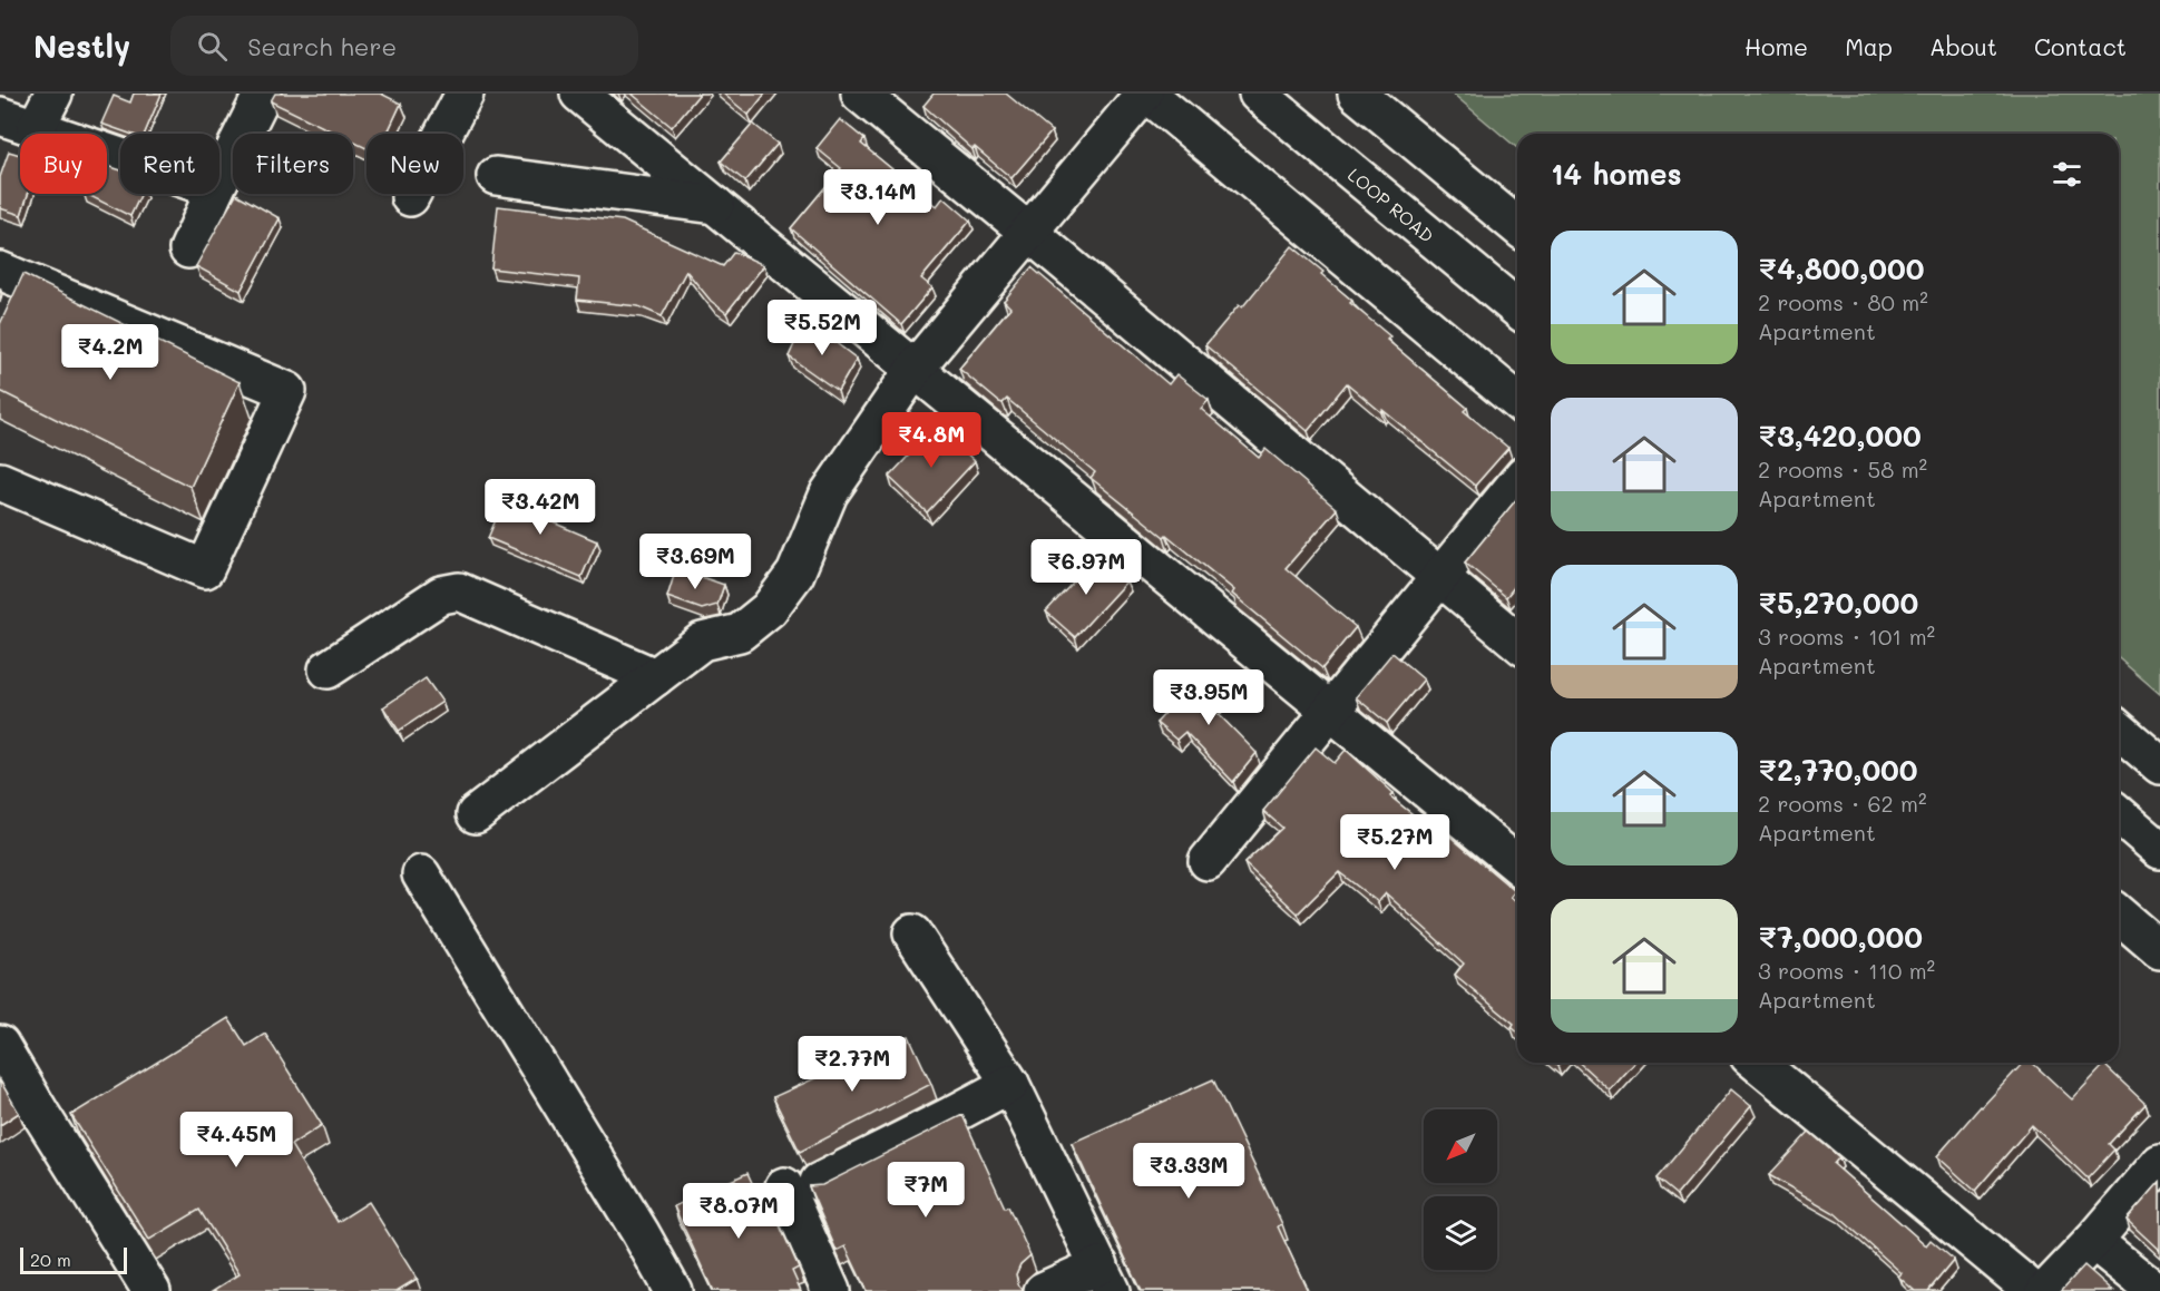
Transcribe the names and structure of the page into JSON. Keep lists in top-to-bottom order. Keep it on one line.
{"streets":{"street":["LOOP ROAD"]},"scale_bar":"20 m","north":"bottom left","page":{"header":"Nestly","search":"Search here","nav":["Home","Map","About","Contact"],"chip":["Buy","Rent","Filters","New"],"heading":"14 homes","price":["₹3.14M","₹5.52M","₹4.2M","₹4.8M","₹3.42M","₹3.69M","₹6.97M","₹3.95M","₹5.27M","₹2.77M","₹4.45M","₹3.33M","₹7M","₹8.07M"],"list":[{"name":"₹4,800,000","note":"2 rooms · 80 m² · Apartment"},{"name":"₹3,420,000","note":"2 rooms · 58 m² · Apartment"},{"name":"₹5,270,000","note":"3 rooms · 101 m² · Apartment"},{"name":"₹2,770,000","note":"2 rooms · 62 m² · Apartment"},{"name":"₹7,000,000","note":"3 rooms · 110 m² · Apartment"}],"scale":"20 m"}}
